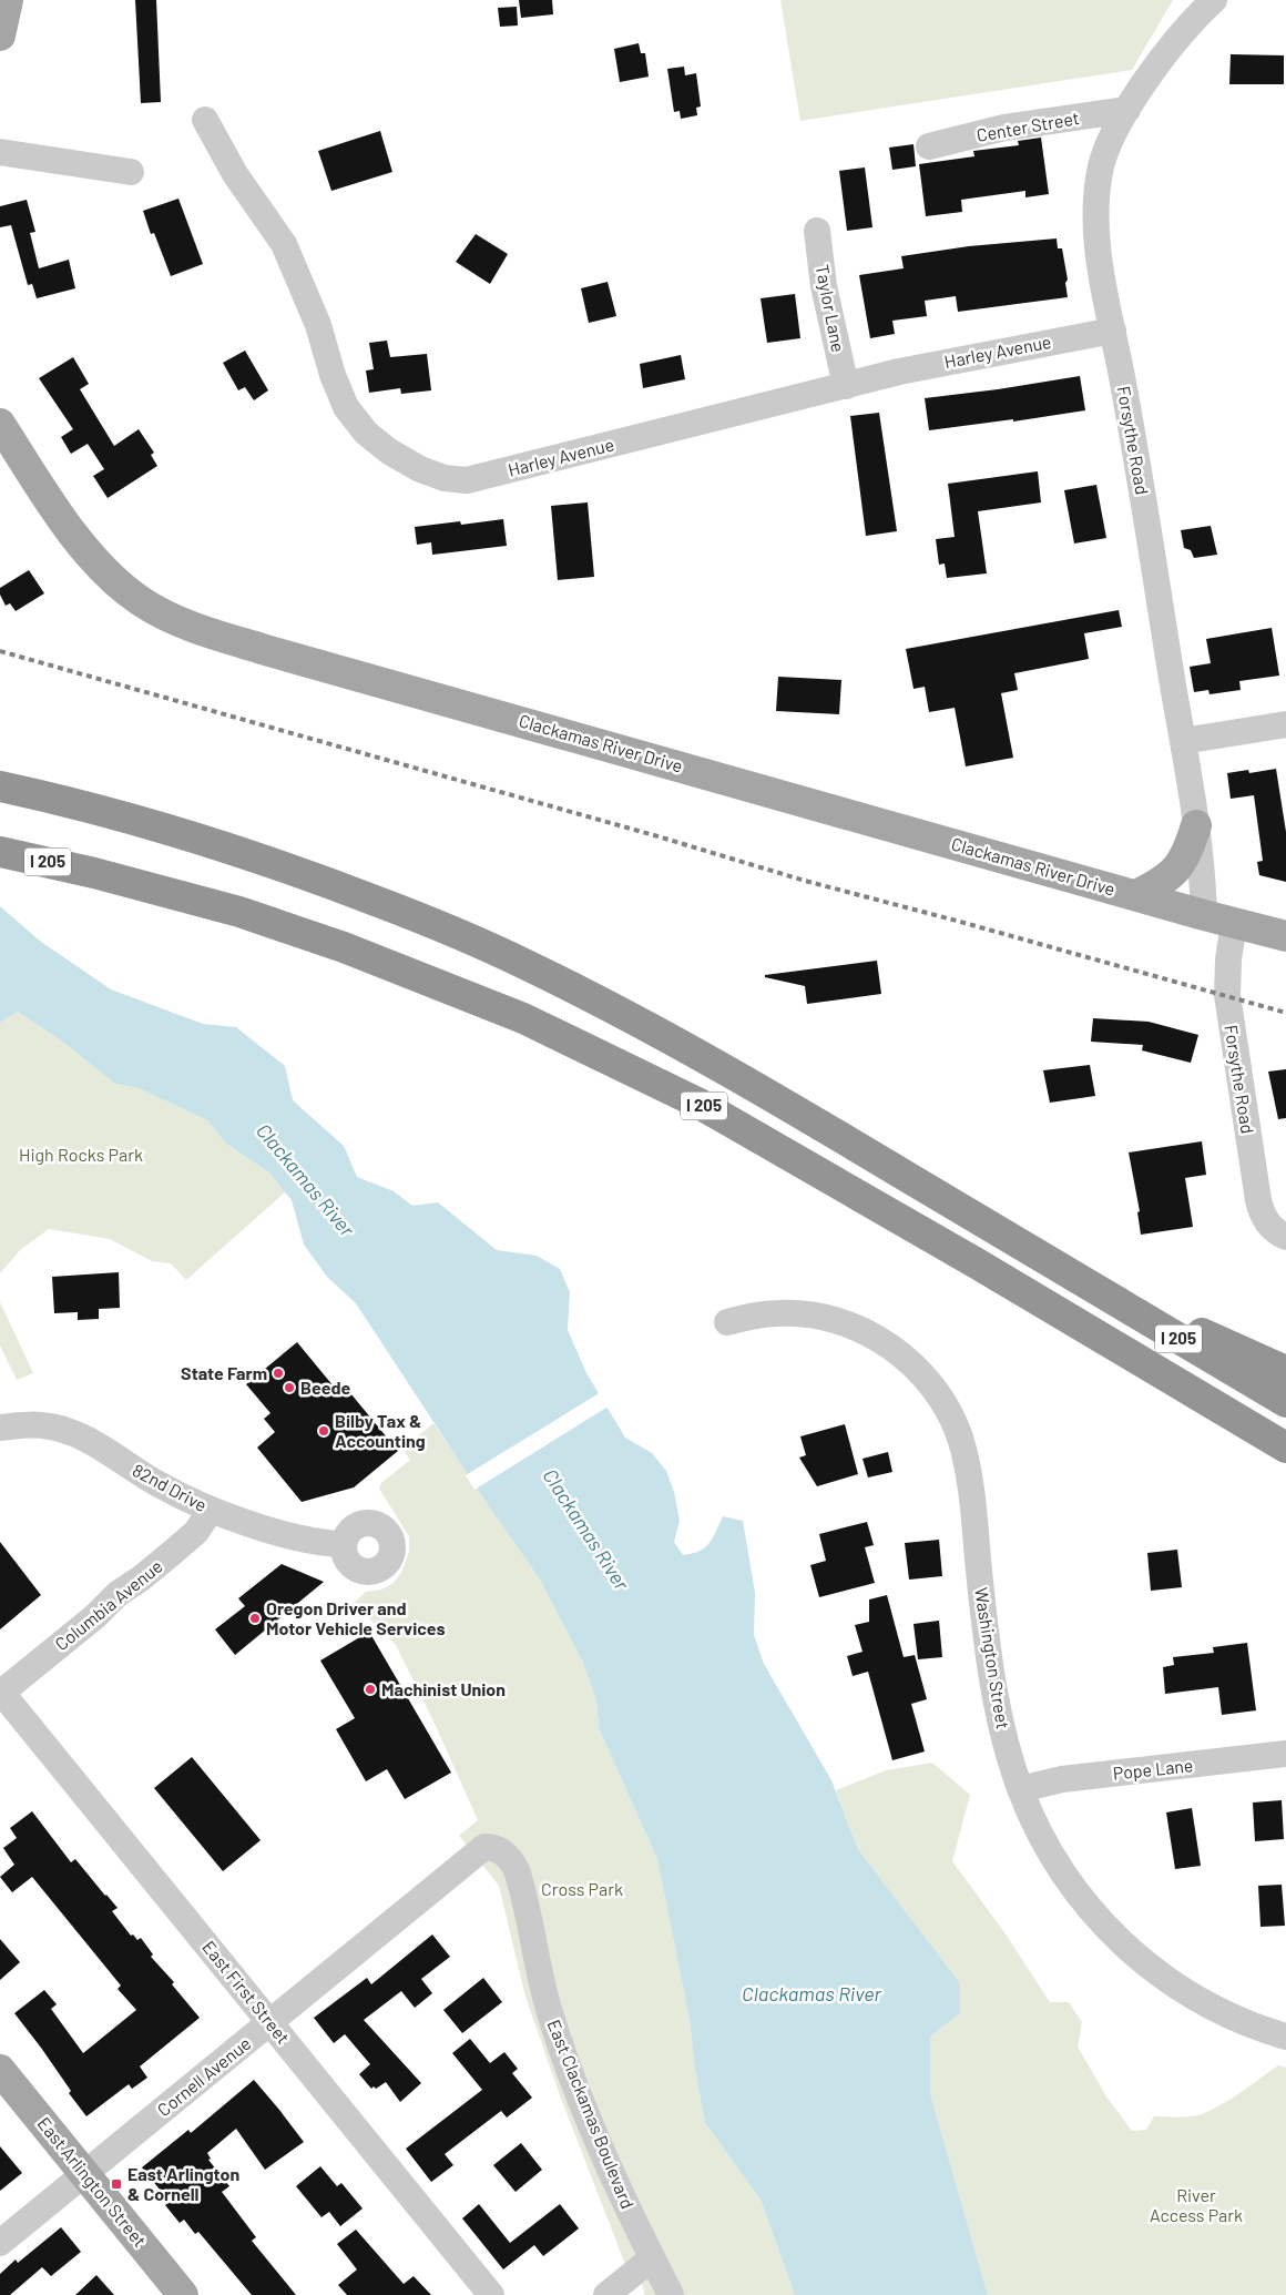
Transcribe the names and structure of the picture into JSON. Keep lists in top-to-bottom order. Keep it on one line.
{"streets":{"highway":["I 205"],"main road":["Clackamas River Drive","East Arlington Street"],"street":["Center Street","Taylor Lane","Harley Avenue","Forsythe Road","82nd Drive","Columbia Avenue","Washington Street","Pope Lane","East First Street","Cornell Avenue","East Clackamas Boulevard"]},"crossings":[["Center Street","Forsythe Road"],["Taylor Lane","Harley Avenue"],["Harley Avenue","Forsythe Road"],["Forsythe Road","Clackamas River Drive"],["82nd Drive","Columbia Avenue"],["Columbia Avenue","East First Street"],["Washington Street","Pope Lane"],["East First Street","Cornell Avenue"],["Cornell Avenue","East Clackamas Boulevard"],["Cornell Avenue","East Arlington Street"]],"water":["Clackamas River"],"parks":["High Rocks Park","Cross Park","River Access Park"],"places":{"other":["State Farm","Beede","Bilby Tax & Accounting","Oregon Driver and Motor Vehicle Services","Machinist Union"],"transit":["East Arlington & Cornell"]}}
